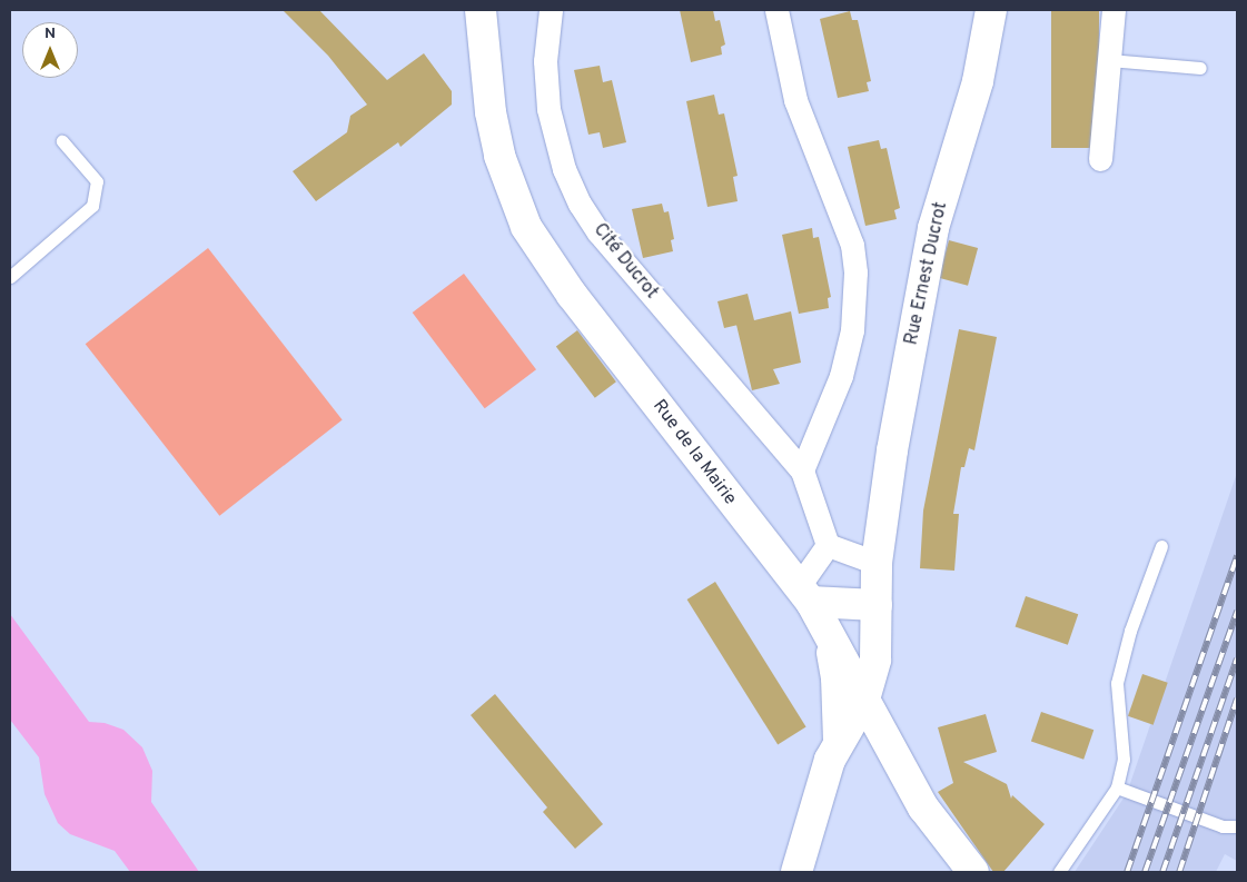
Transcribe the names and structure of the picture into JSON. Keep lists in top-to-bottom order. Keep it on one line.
{"streets":{"main road":["Rue Ernest Ducrot","Rue de la Mairie"],"street":["Cité Ducrot"]},"crossings":[["Rue Ernest Ducrot","Rue de la Mairie"]],"north":"top"}
